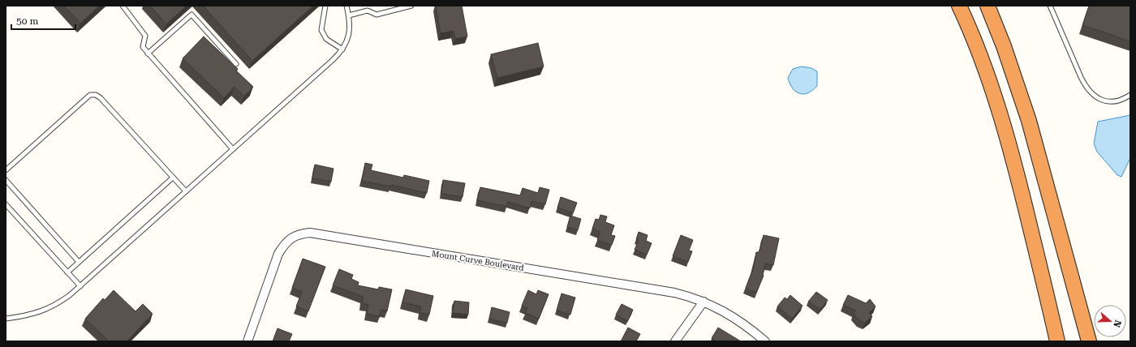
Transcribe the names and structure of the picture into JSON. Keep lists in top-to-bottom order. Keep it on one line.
{"streets":{"street":["Mount Curve Boulevard"]},"scale_bar":"50 m","north":"right"}
